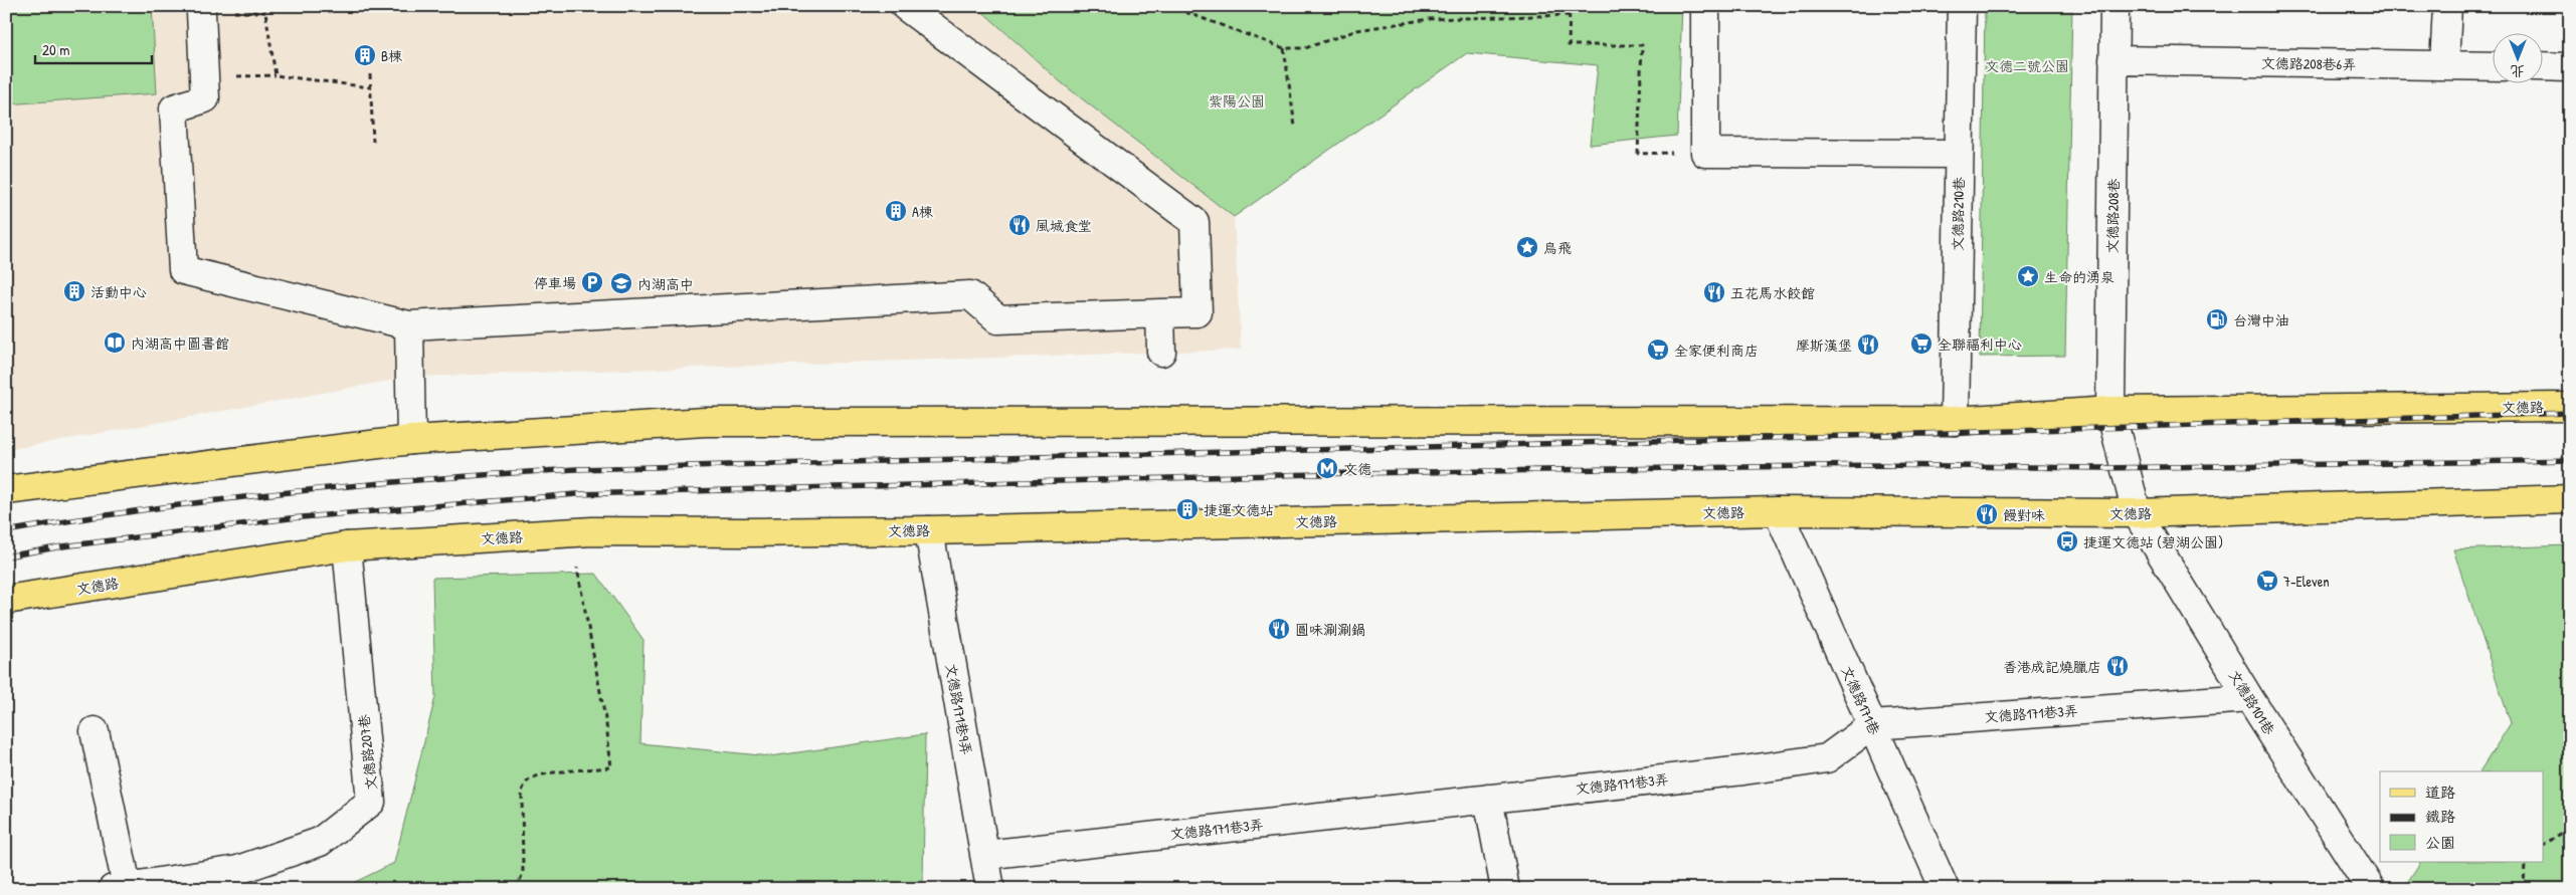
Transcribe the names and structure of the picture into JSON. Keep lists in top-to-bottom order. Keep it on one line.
{"streets":{"main road":["文德路"],"street":["文德路208巷6弄","文德路210巷","文德路208巷","文德路171巷","文德路101巷","文德路171巷9弄","文德路171巷3弄","文德路207巷"]},"crossings":[["文德路208巷6弄","文德路208巷"],["文德路210巷","文德路"],["文德路208巷","文德路"],["文德路208巷","文德路101巷"],["文德路","文德路171巷"],["文德路","文德路101巷"],["文德路","文德路171巷9弄"],["文德路","文德路207巷"],["文德路171巷","文德路171巷3弄"],["文德路101巷","文德路171巷3弄"],["文德路171巷9弄","文德路171巷3弄"]],"parks":["文德二號公園","紫陽公園"],"places":{"building":["B棟","A棟","活動中心","捷運文德站"],"restaurant":["風城食堂","五花馬水餃館","摩斯漢堡","饅對味","圓味涮涮鍋","香港成記燒臘店"],"place":["鳥飛","生命的湧泉"],"parking":["停車場"],"school or university":["內湖高中"],"fuel station":["台灣中油"],"library":["內湖高中圖書館"],"supermarket":["全聯福利中心","全家便利商店","7-Eleven"],"metro station":["文德"],"bus stop":["捷運文德站 (碧湖公園)"]},"legend":["道路","鐵路","公園"],"scale_bar":"20 m","north":"bottom"}
